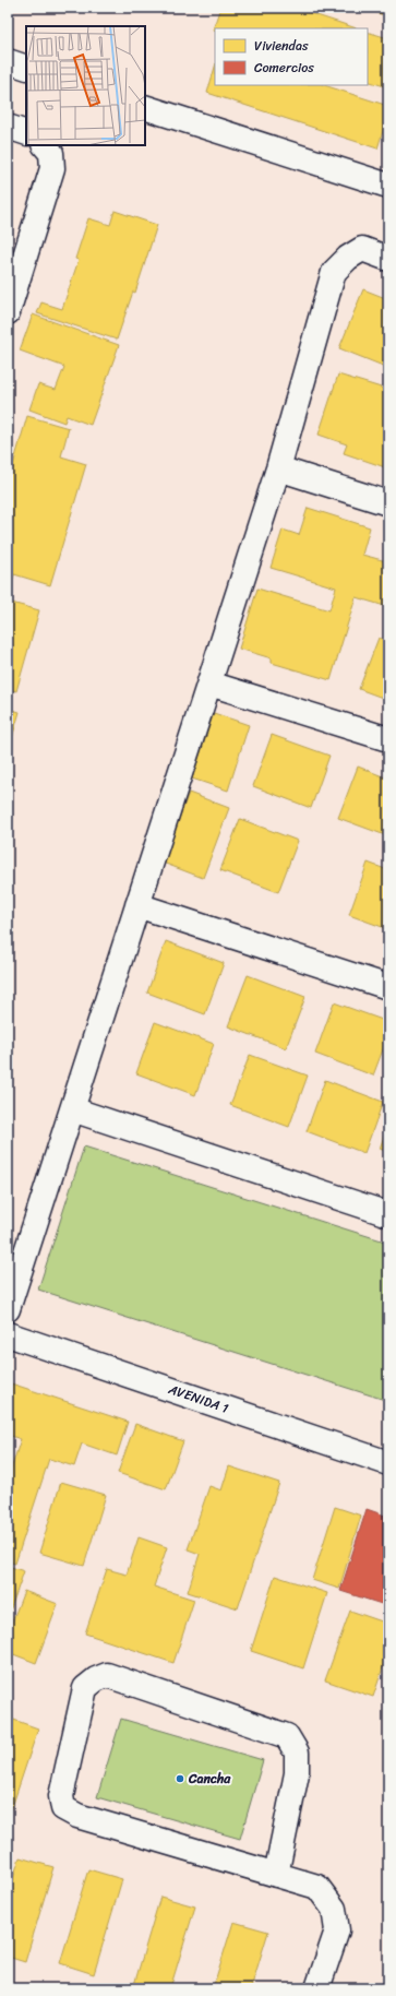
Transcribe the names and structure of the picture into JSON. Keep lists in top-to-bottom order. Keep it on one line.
{"streets":{"street":["AVENIDA 1"]},"places":["Cancha"],"legend":["Viviendas","Comercios"]}
